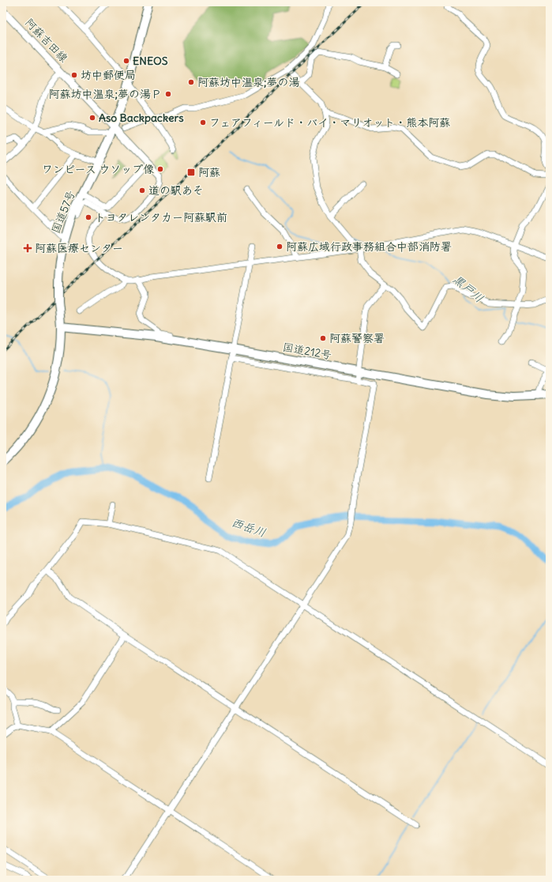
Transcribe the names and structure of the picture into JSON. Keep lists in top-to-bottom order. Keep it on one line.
{"streets":{"highway":["国道57号","国道212号"],"main road":["阿蘇吉田線"]},"crossings":[["阿蘇吉田線","国道57号"],["国道57号","国道212号"]],"water":["黒戸川","西岳川"],"places":{"other":["ENEOS","坊中郵便局","阿蘇坊中温泉;夢の湯","阿蘇坊中温泉;夢の湯Ｐ","Aso Backpackers","フェアフィールド・バイ・マリオット・熊本阿蘇","ワンピース ウソップ像","道の駅あそ","トヨタレンタカー阿蘇駅前","阿蘇広域行政事務組合中部消防署","阿蘇警察署"],"transit":["阿蘇"],"health":["阿蘇医療センター"]}}
